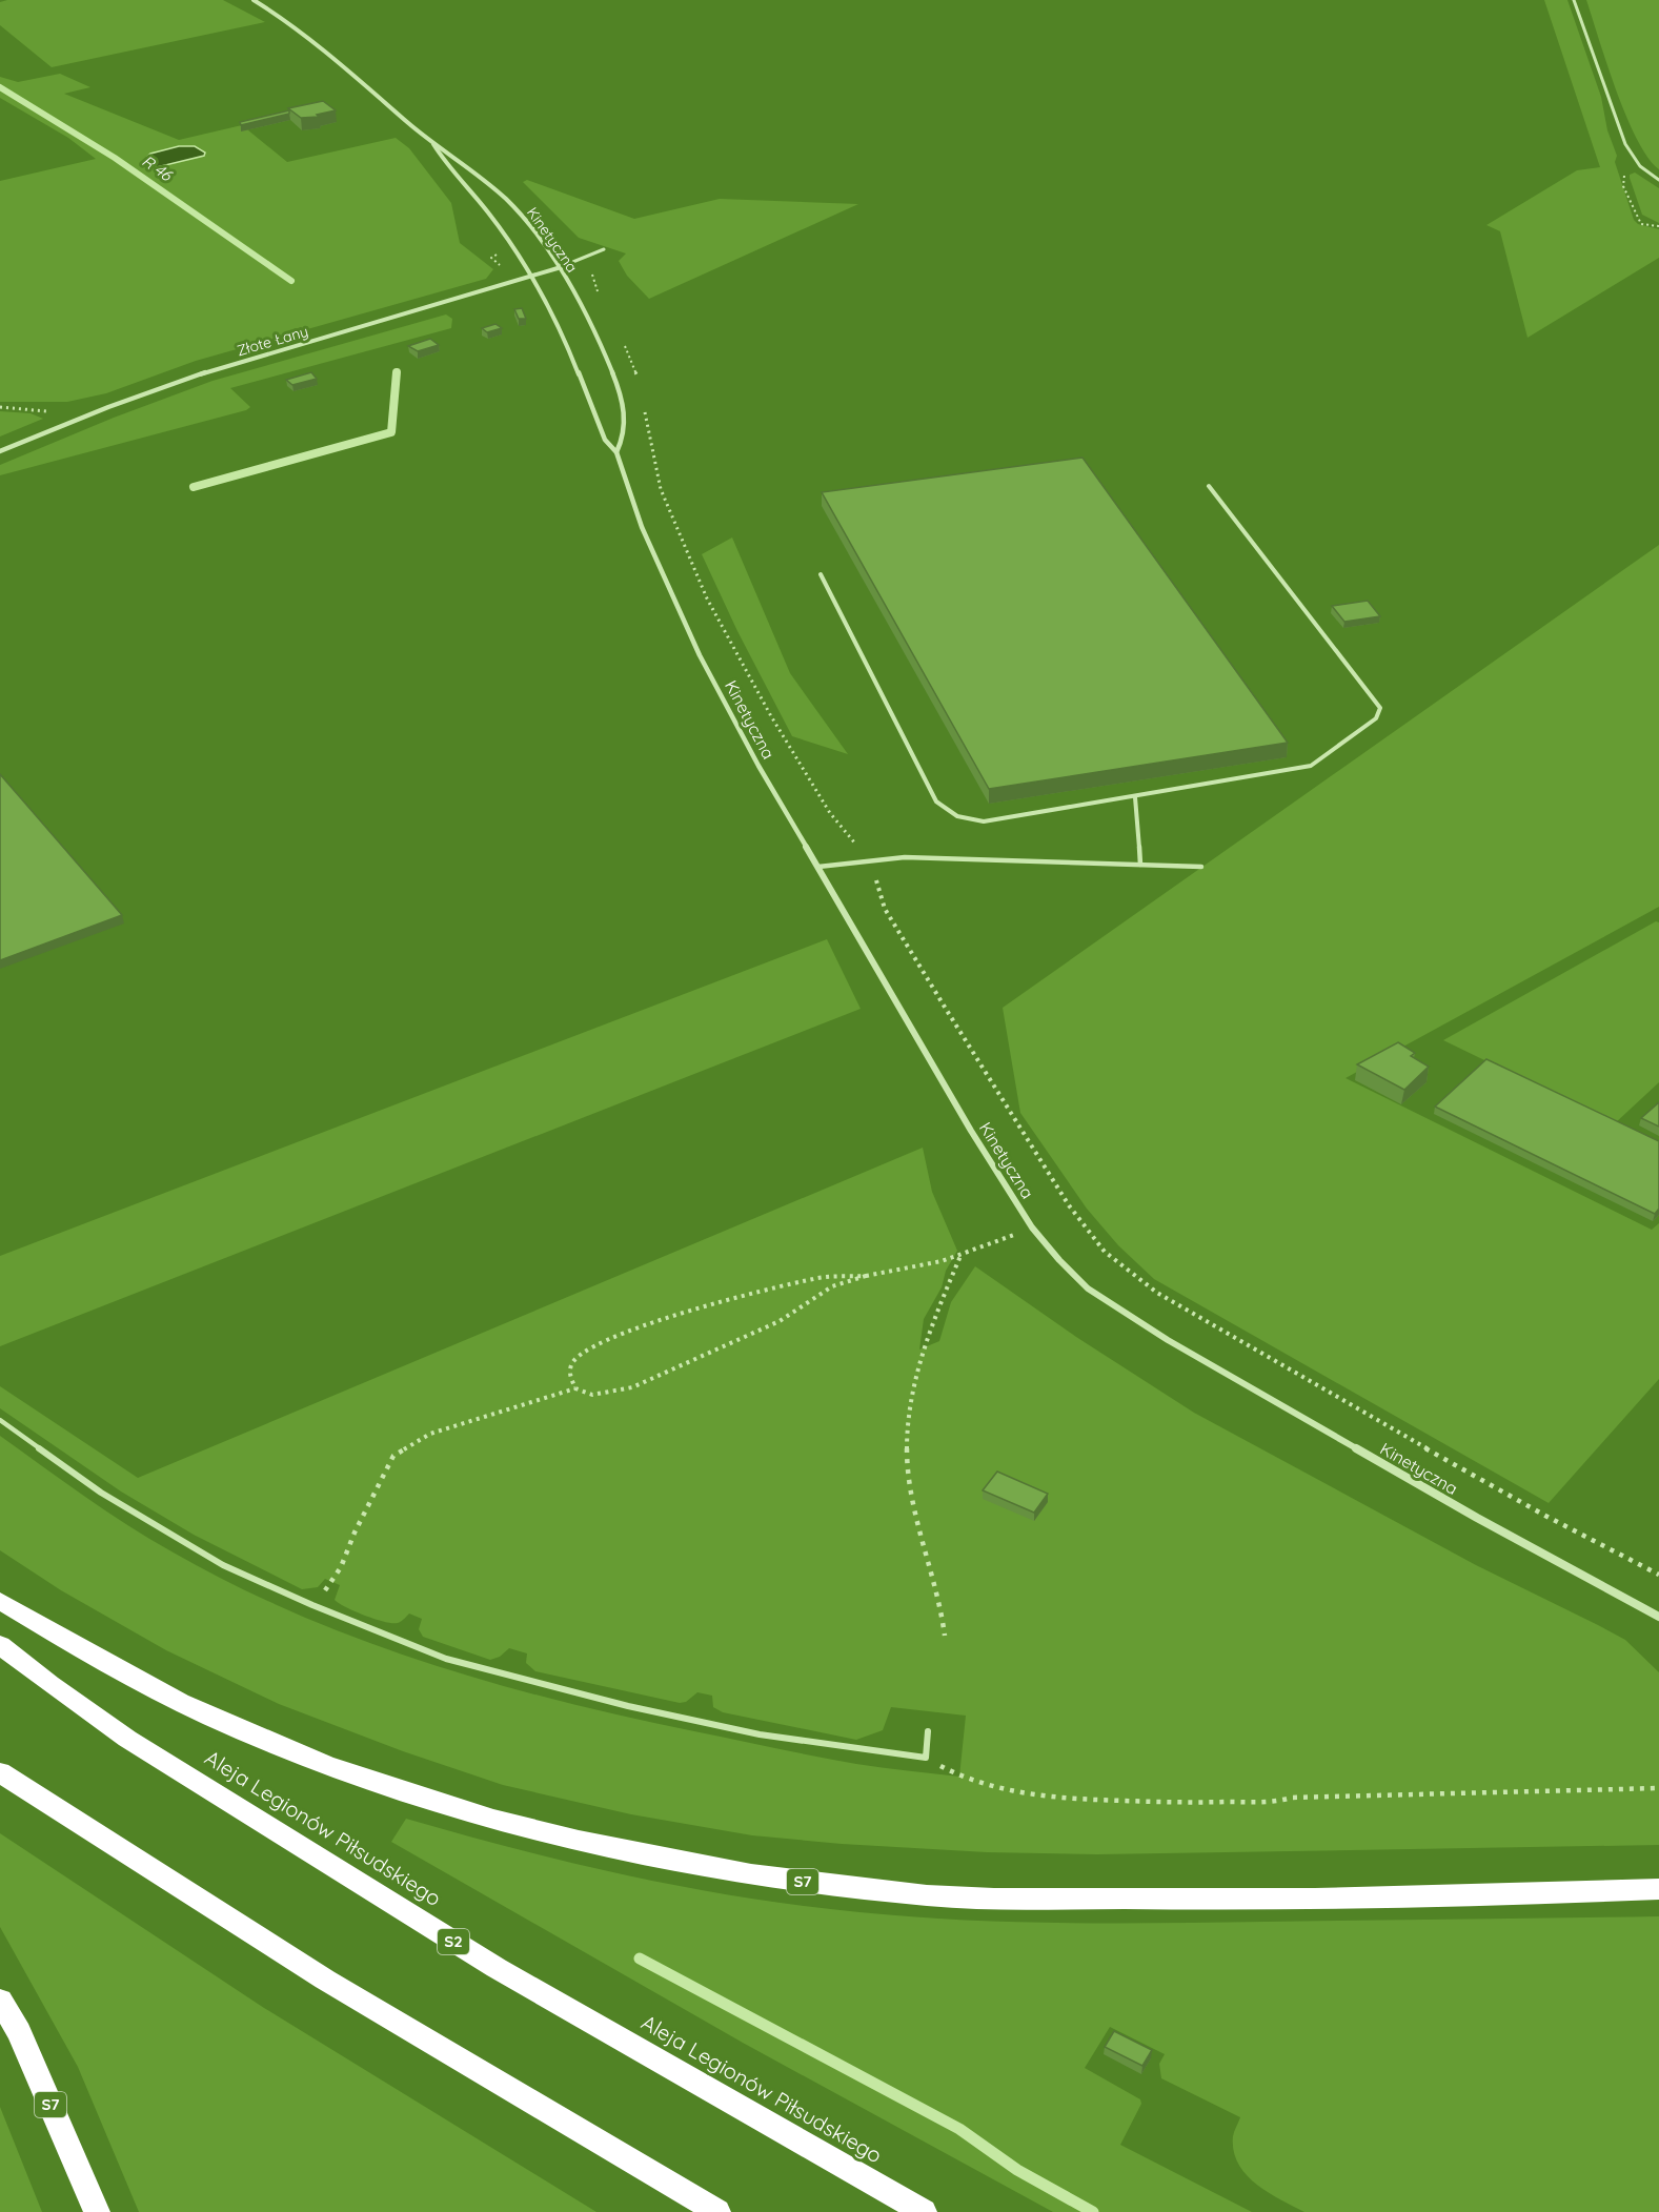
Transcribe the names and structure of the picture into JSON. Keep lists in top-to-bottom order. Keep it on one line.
{"streets":{"highway":["Aleja Legionów Piłsudskiego","S7","S2"],"street":["Kinetyczna","Złote Łany"]},"crossings":[["Kinetyczna","Złote Łany"]],"water":["R 46"]}
